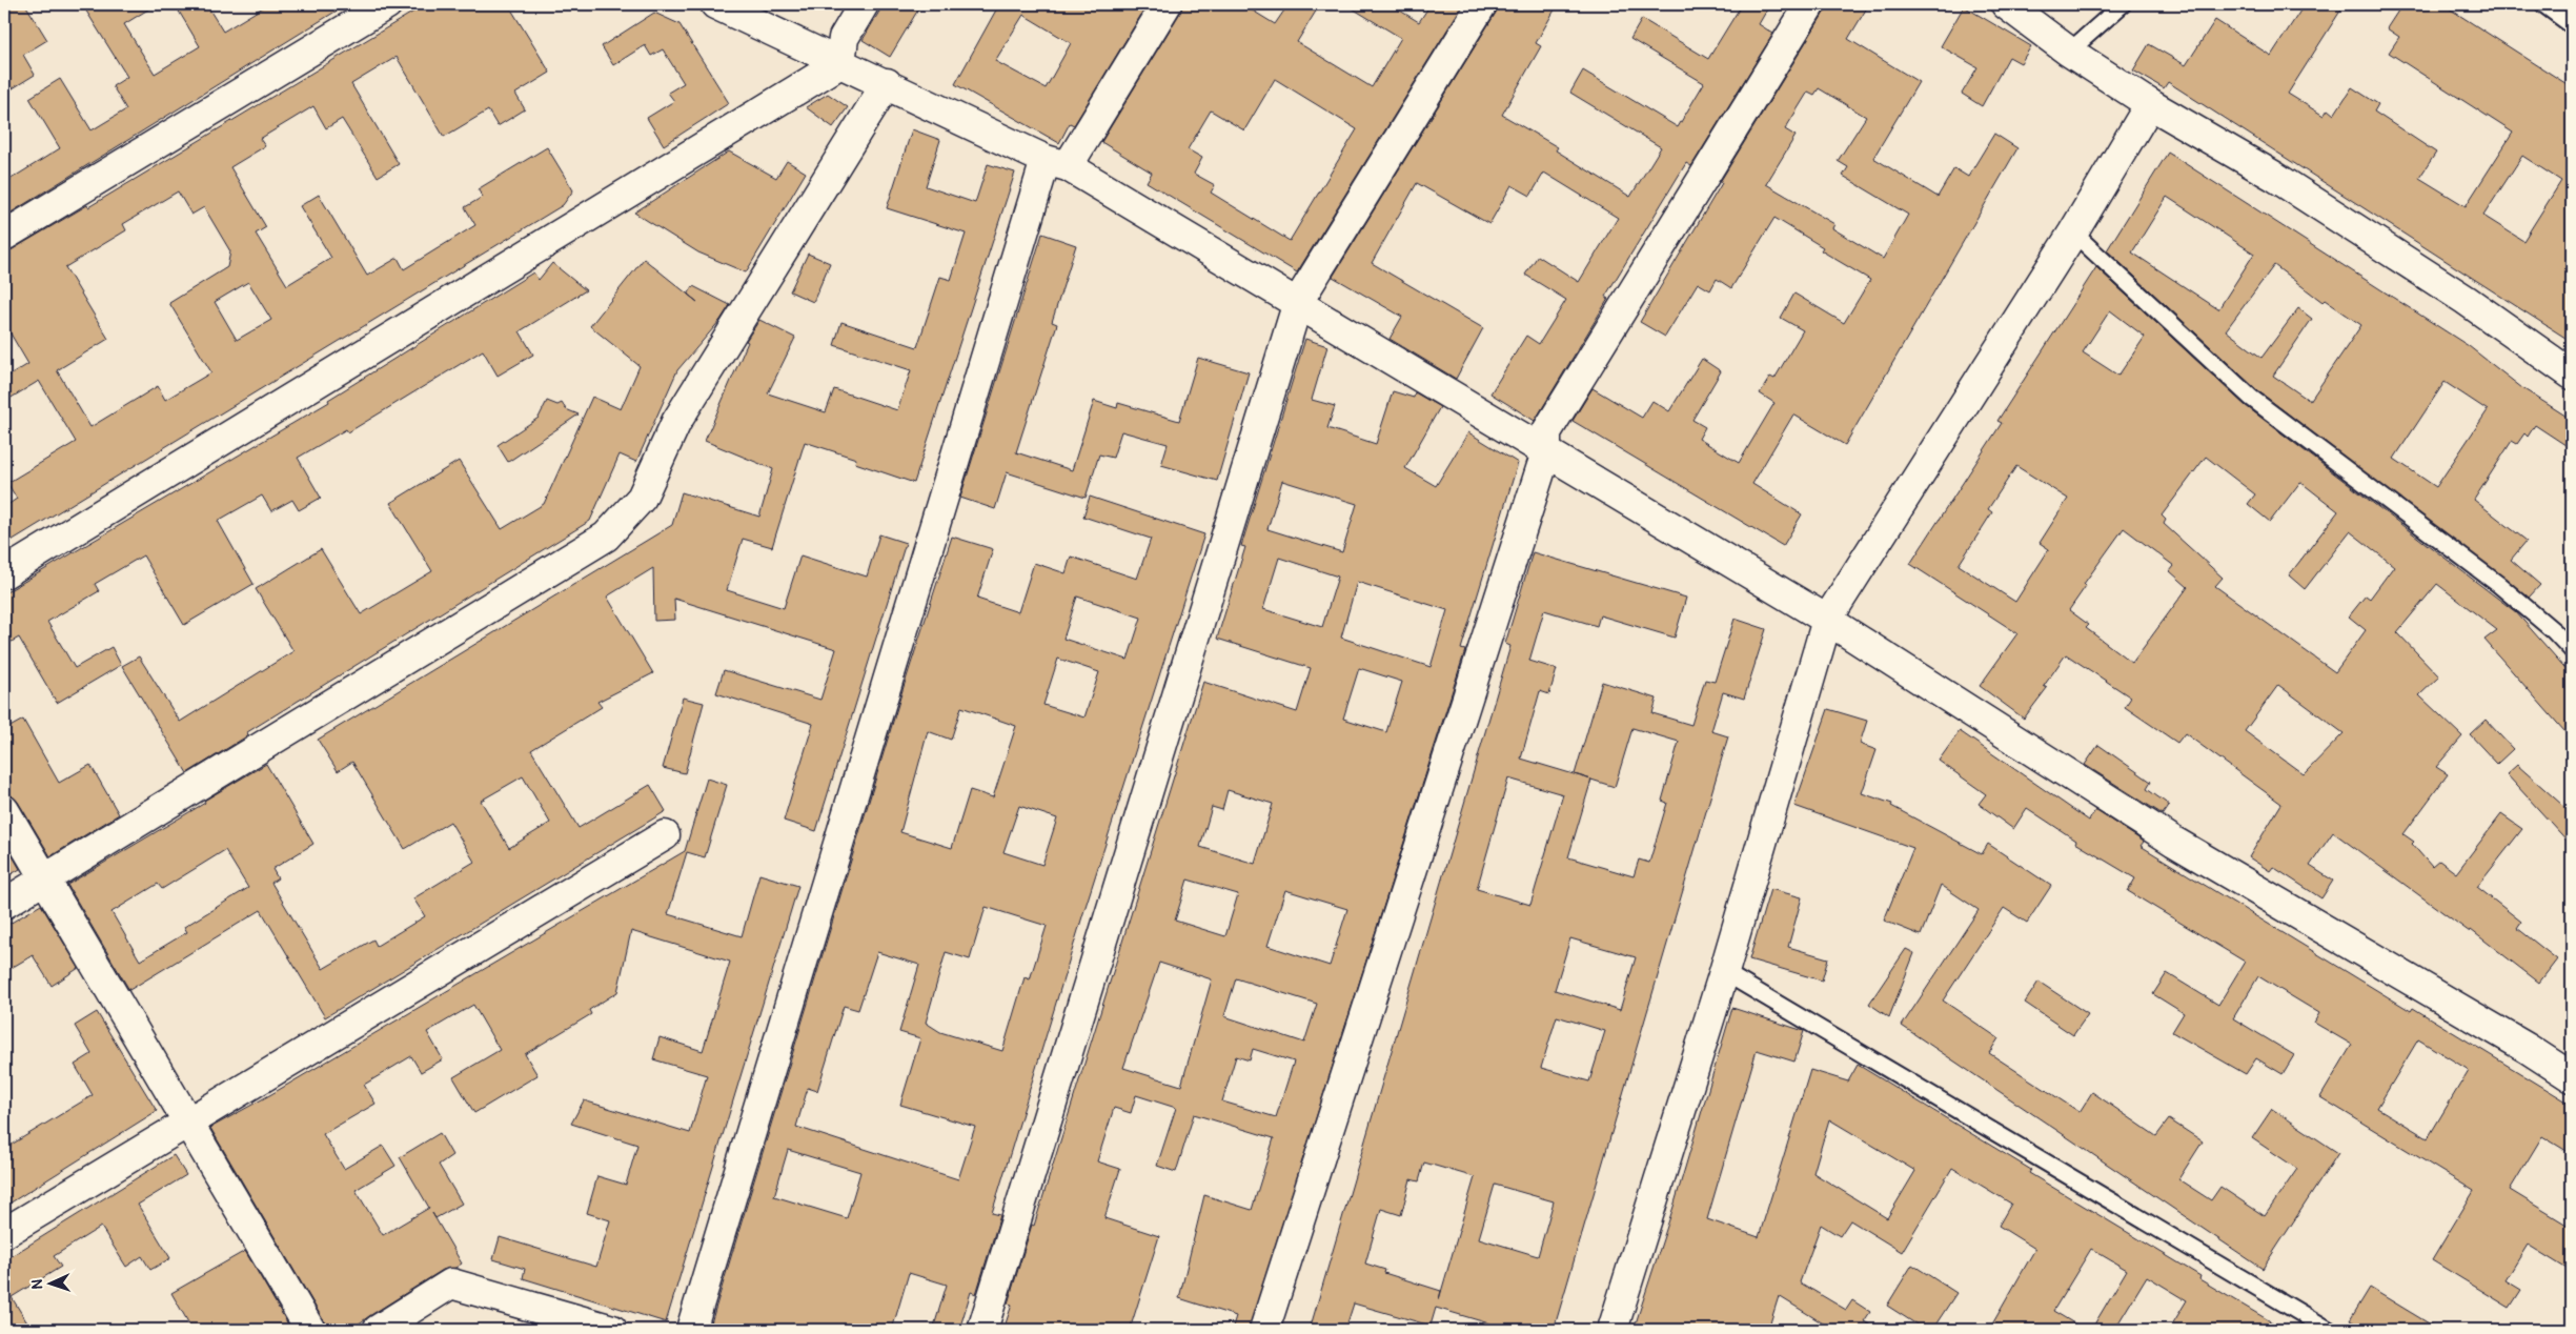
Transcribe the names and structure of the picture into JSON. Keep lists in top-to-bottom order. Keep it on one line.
{"north":"left"}
